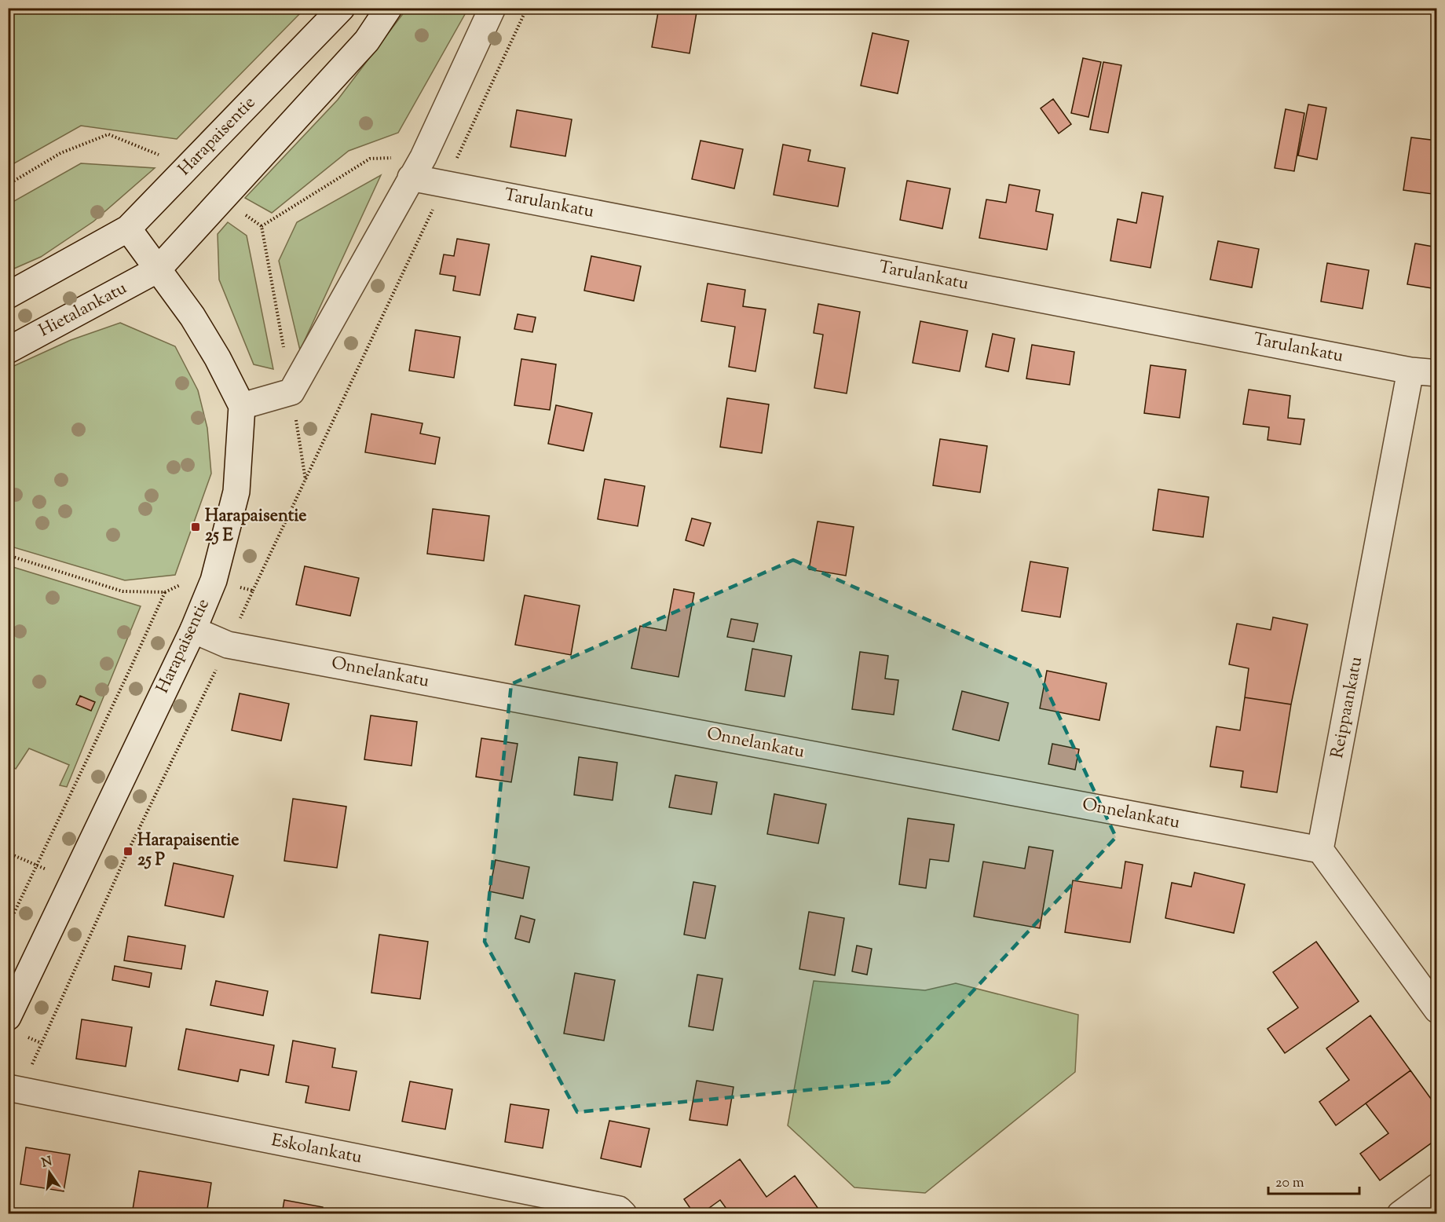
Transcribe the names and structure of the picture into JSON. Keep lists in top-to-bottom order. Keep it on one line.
{"streets":{"street":["Harapaisentie","Tarulankatu","Hietalankatu","Onnelankatu","Reippaankatu","Eskolankatu"]},"crossings":[["Harapaisentie","Onnelankatu"],["Tarulankatu","Reippaankatu"],["Onnelankatu","Reippaankatu"]],"places":{"transit":["Harapaisentie 25 E","Harapaisentie 25 P"]},"scale_bar":"20 m","north":"top"}
